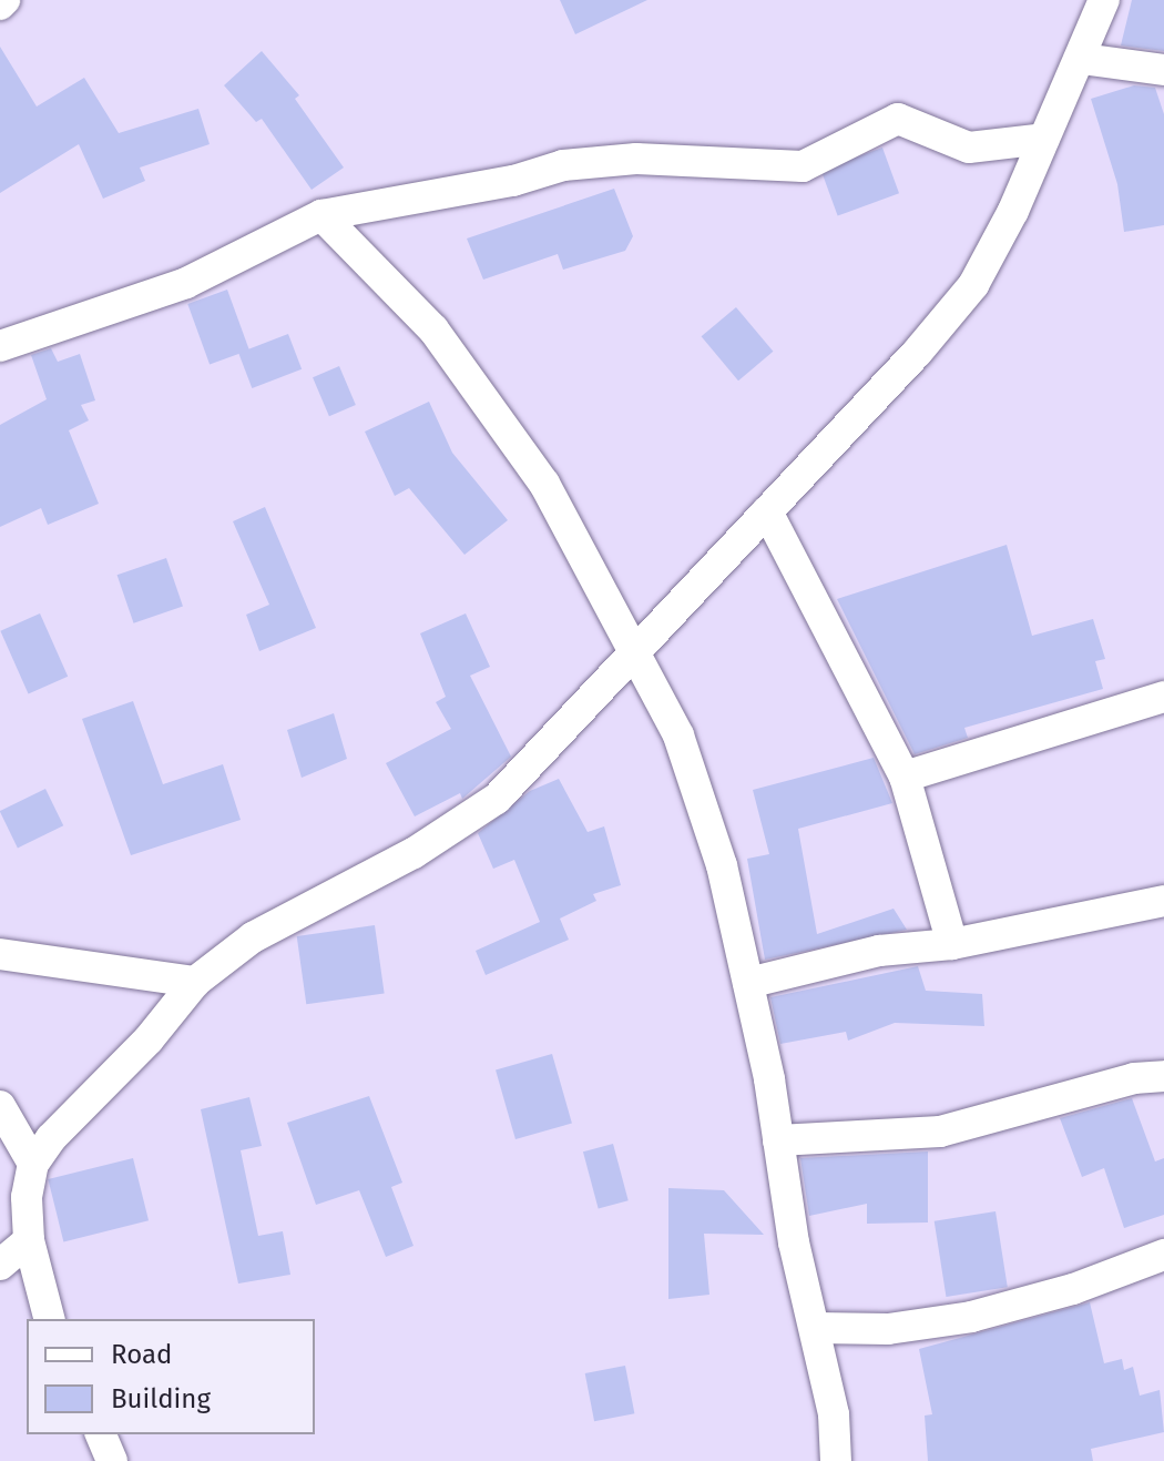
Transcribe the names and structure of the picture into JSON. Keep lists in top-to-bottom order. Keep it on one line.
{"legend":["Road","Building"]}
